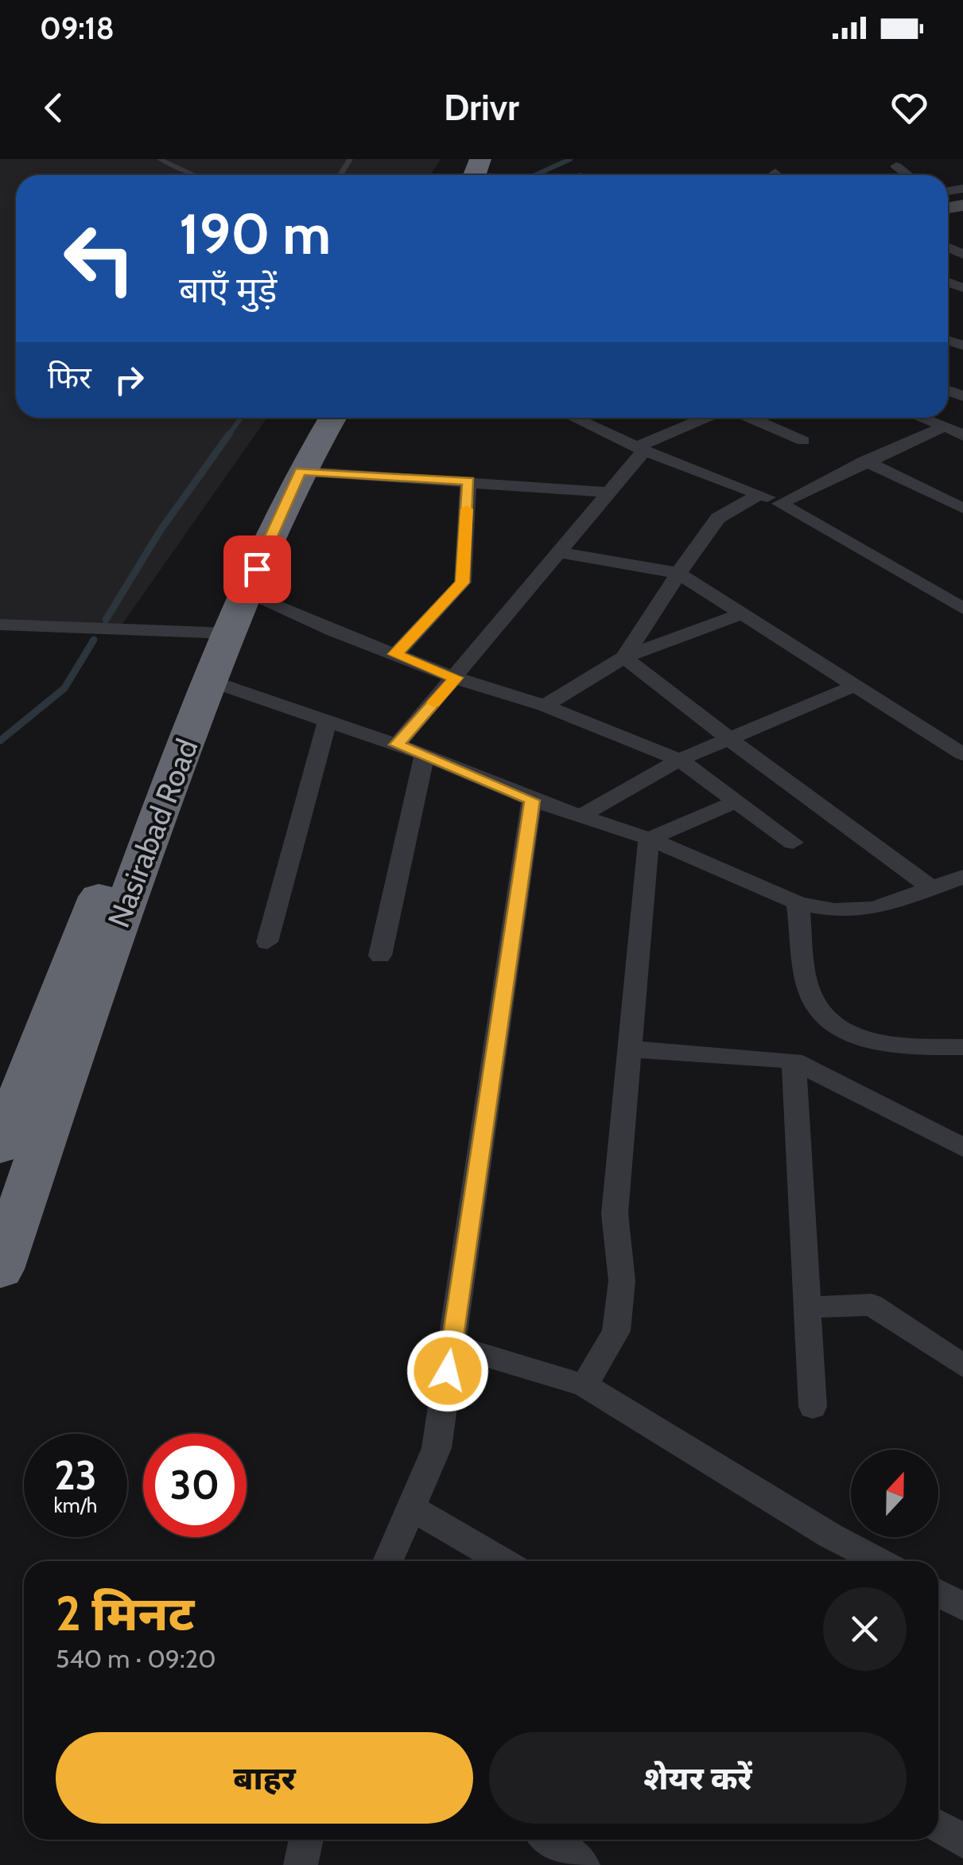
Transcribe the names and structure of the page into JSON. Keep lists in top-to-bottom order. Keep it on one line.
{"streets":{"highway":["Nasirabad Road"]},"north":"top","page":{"status":"09:18","header":"Drivr","turn":["190 m","बाएँ मुड़ें"],"then":"फिर","speed":"23 km/h","limit":"30","heading":["2 मिनट","540 m · 09:20"],"buttons":["बाहर","शेयर करें"]}}
